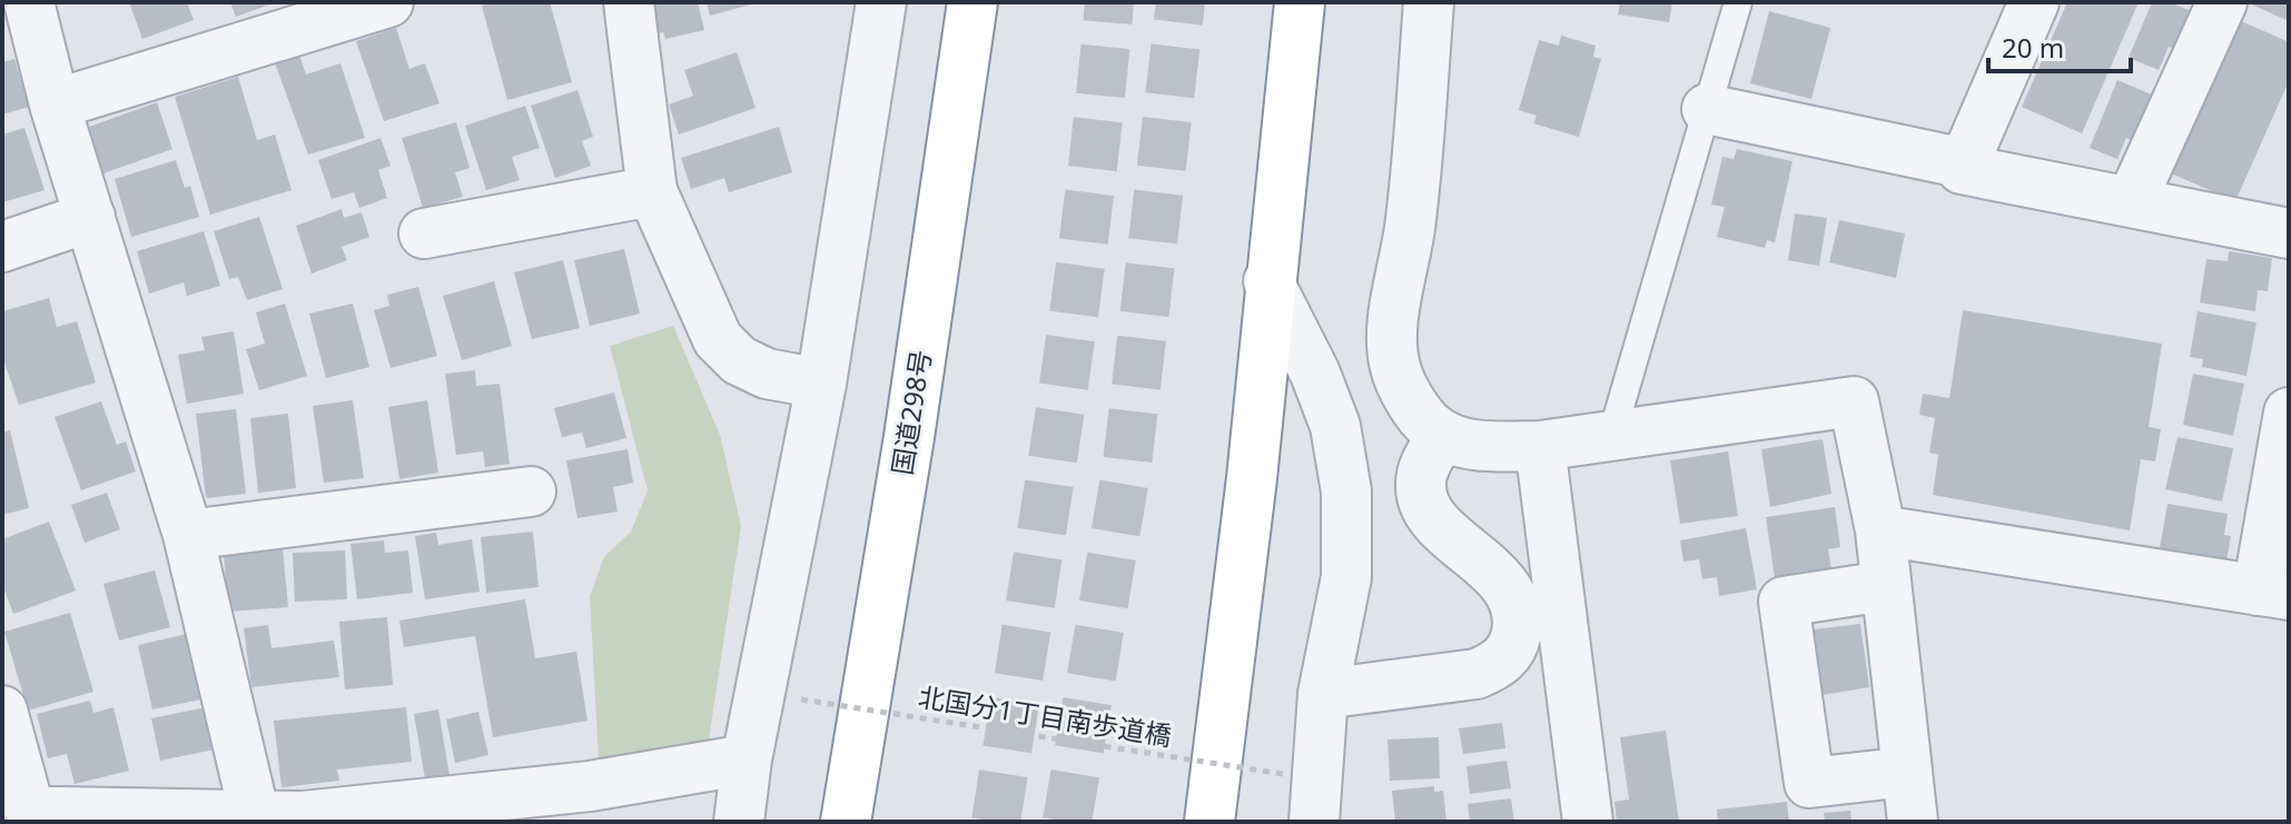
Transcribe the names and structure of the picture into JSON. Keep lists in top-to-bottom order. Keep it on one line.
{"streets":{"highway":["国道298号"],"path":["北国分1丁目南歩道橋"]},"scale_bar":"20 m"}
